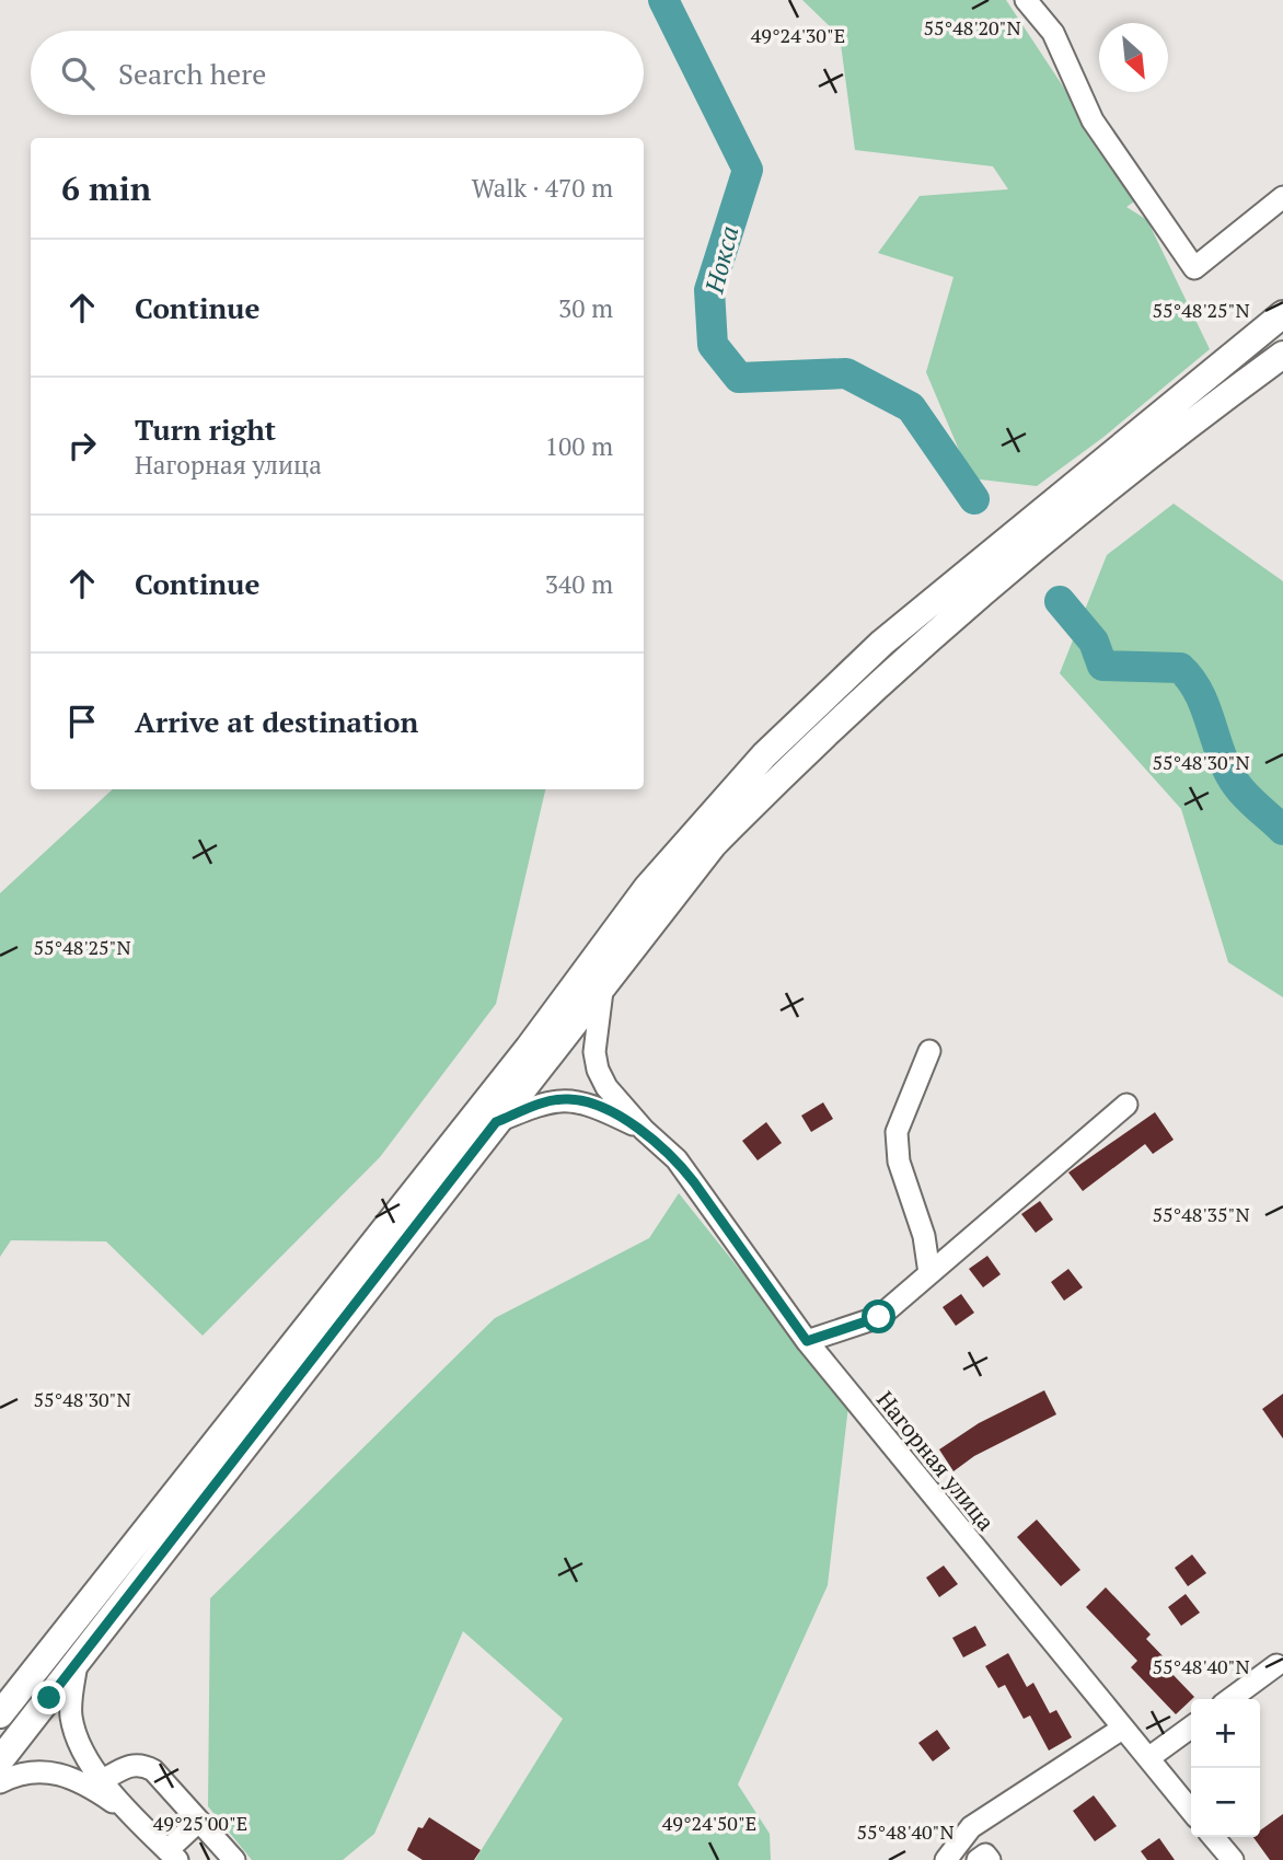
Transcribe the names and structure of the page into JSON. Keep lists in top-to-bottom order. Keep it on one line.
{"streets":{"street":["Нагорная улица"]},"water":["Нокса"],"north":"bottom right","page":{"search":"Search here","heading":["6 min","Walk · 470 m"],"list":[["Continue","30 m"],["Turn right","Нагорная улица","100 m"],["Continue","340 m"],"Arrive at destination"],"map_buttons":["+","−"]},"coordinates":["55°48'20\"N","49°24'30\"E","55°48'25\"N","55°48'30\"N","55°48'35\"N","55°48'40\"N","49°25'00\"E","49°24'50\"E"]}
